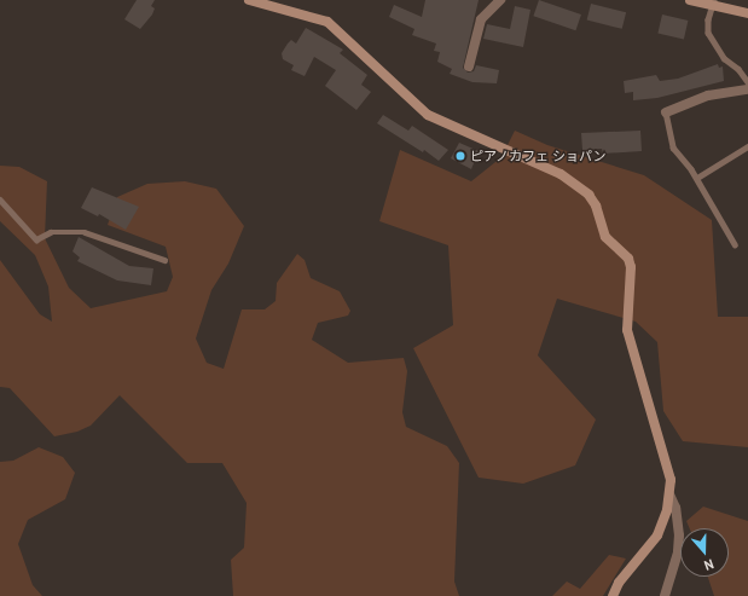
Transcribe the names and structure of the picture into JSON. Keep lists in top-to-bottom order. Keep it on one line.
{"places":["ピアノカフェ ショパン"],"north":"bottom"}
